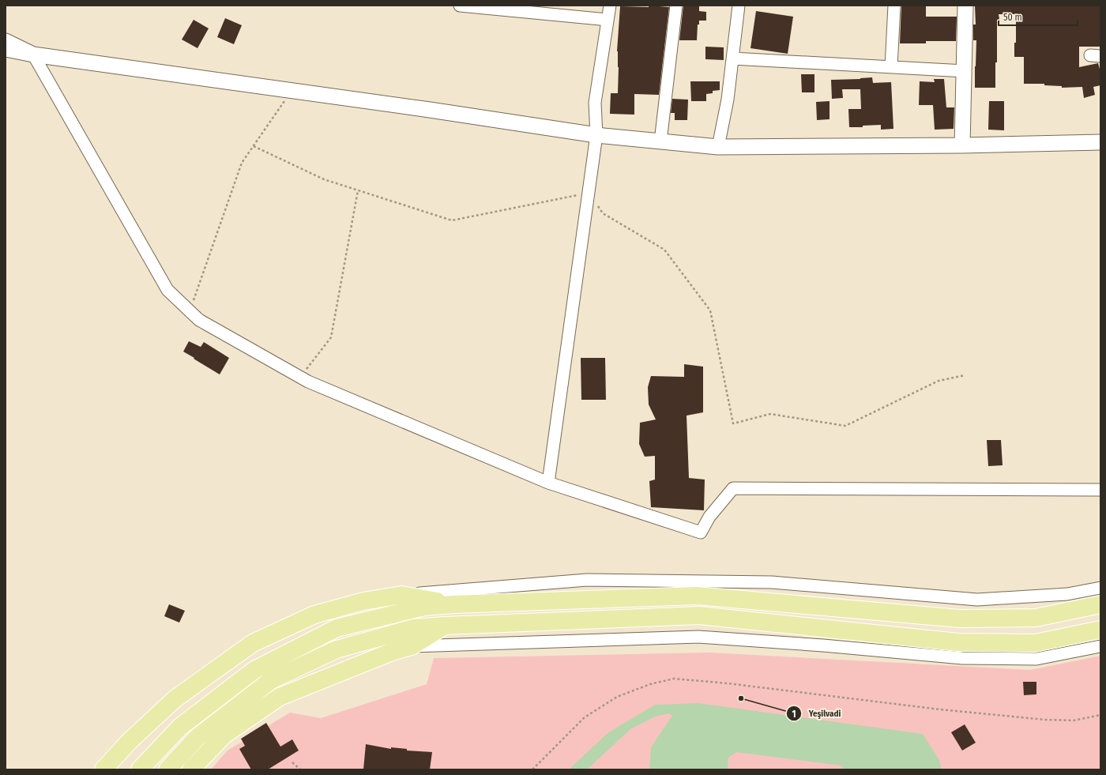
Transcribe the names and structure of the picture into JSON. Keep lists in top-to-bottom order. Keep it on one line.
{"places":["Yeşilvadi"],"scale_bar":"50 m"}
